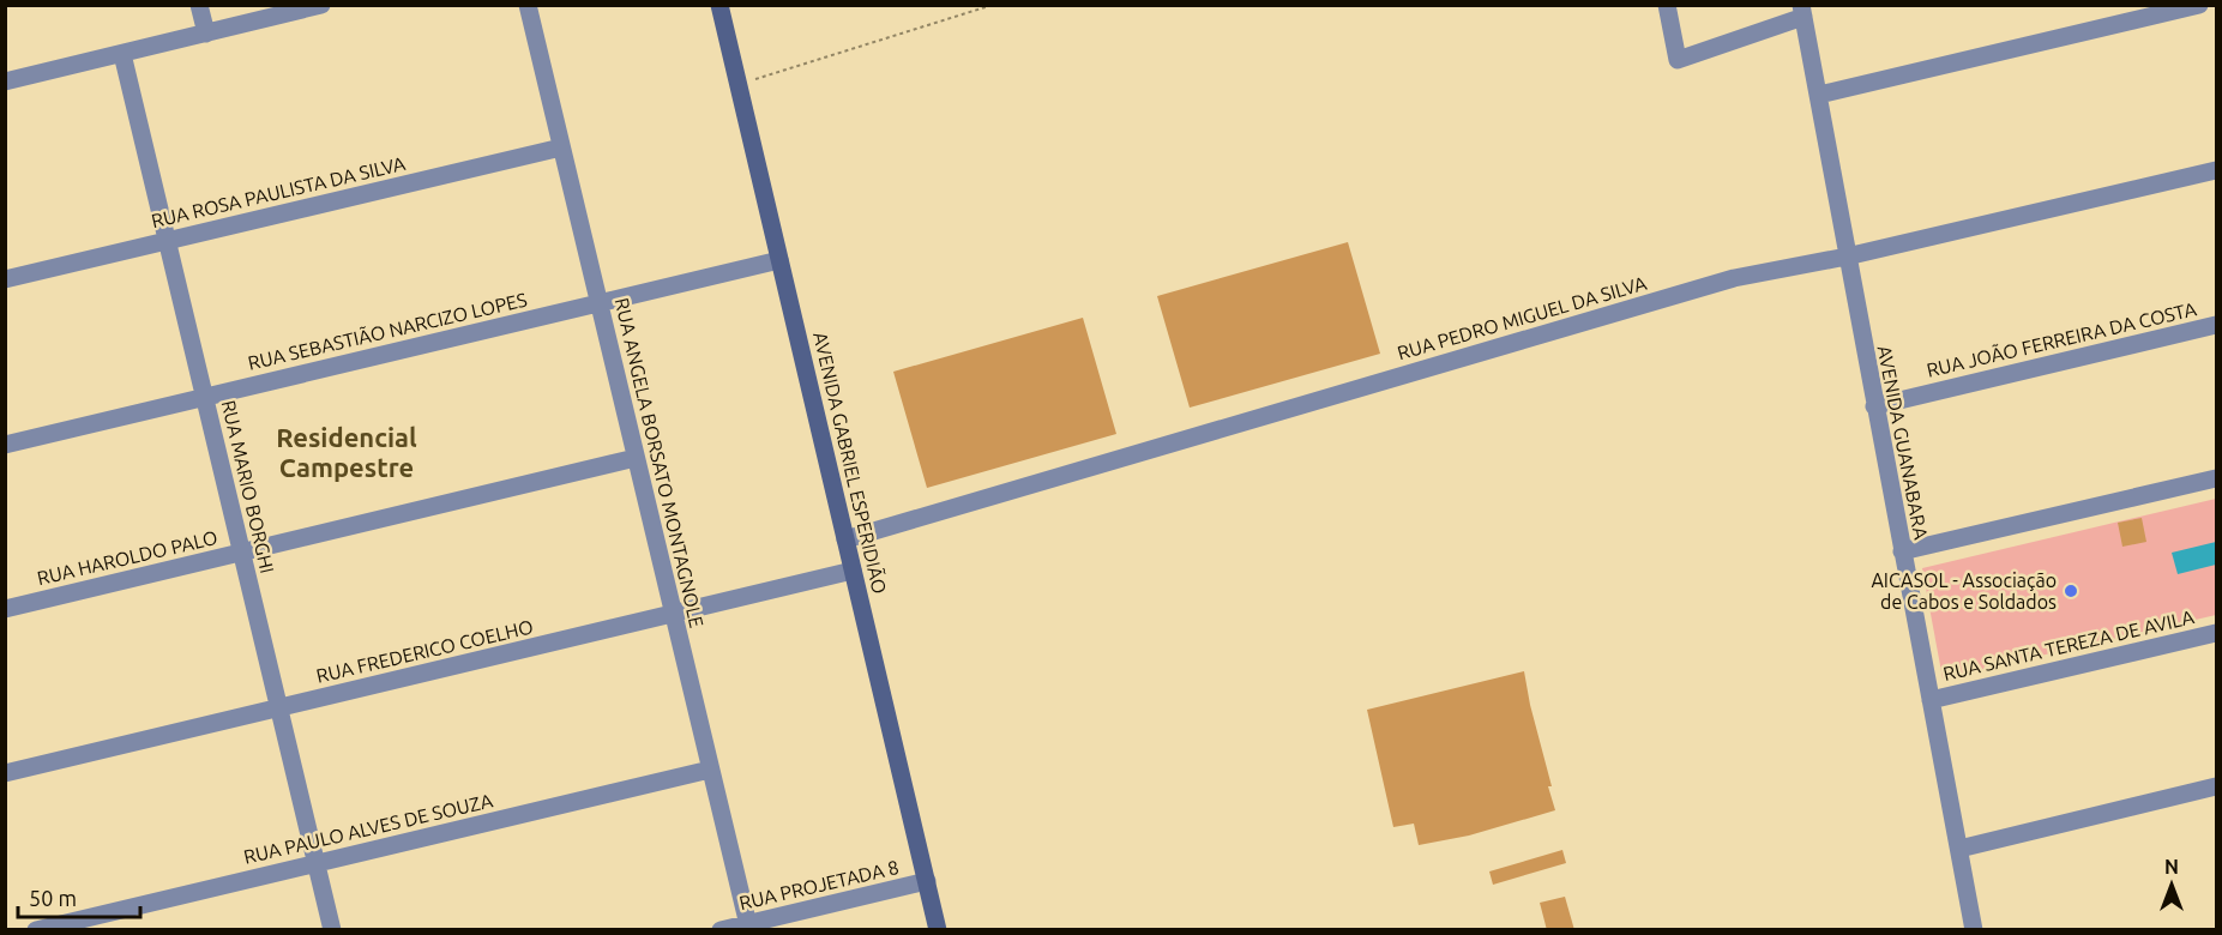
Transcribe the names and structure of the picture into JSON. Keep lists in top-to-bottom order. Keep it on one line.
{"streets":{"main road":["AVENIDA GABRIEL ESPERIDIÃO"],"street":["RUA ROSA PAULISTA DA SILVA","RUA PEDRO MIGUEL DA SILVA","RUA SEBASTIÃO NARCIZO LOPES","RUA JOÃO FERREIRA DA COSTA","AVENIDA GUANABARA","RUA ANGELA BORSATO MONTAGNOLE","RUA MARIO BORGHI","RUA HAROLDO PALO","RUA SANTA TEREZA DE AVILA","RUA FREDERICO COELHO","RUA PAULO ALVES DE SOUZA","RUA PROJETADA 8"]},"crossings":[["RUA ROSA PAULISTA DA SILVA","RUA ANGELA BORSATO MONTAGNOLE"],["RUA ROSA PAULISTA DA SILVA","RUA MARIO BORGHI"],["RUA PEDRO MIGUEL DA SILVA","AVENIDA GUANABARA"],["RUA PEDRO MIGUEL DA SILVA","AVENIDA GABRIEL ESPERIDIÃO"],["RUA SEBASTIÃO NARCIZO LOPES","RUA ANGELA BORSATO MONTAGNOLE"],["RUA SEBASTIÃO NARCIZO LOPES","AVENIDA GABRIEL ESPERIDIÃO"],["RUA SEBASTIÃO NARCIZO LOPES","RUA MARIO BORGHI"],["RUA JOÃO FERREIRA DA COSTA","AVENIDA GUANABARA"],["AVENIDA GUANABARA","RUA SANTA TEREZA DE AVILA"],["RUA ANGELA BORSATO MONTAGNOLE","RUA HAROLDO PALO"],["RUA ANGELA BORSATO MONTAGNOLE","RUA FREDERICO COELHO"],["RUA ANGELA BORSATO MONTAGNOLE","RUA PAULO ALVES DE SOUZA"],["RUA ANGELA BORSATO MONTAGNOLE","RUA PROJETADA 8"],["AVENIDA GABRIEL ESPERIDIÃO","RUA FREDERICO COELHO"],["AVENIDA GABRIEL ESPERIDIÃO","RUA PROJETADA 8"],["RUA MARIO BORGHI","RUA HAROLDO PALO"],["RUA MARIO BORGHI","RUA FREDERICO COELHO"],["RUA MARIO BORGHI","RUA PAULO ALVES DE SOUZA"]],"districts":["Residencial Campestre"],"places":["AICASOL - Associação de Cabos e Soldados"],"scale_bar":"50 m","north":"top"}
